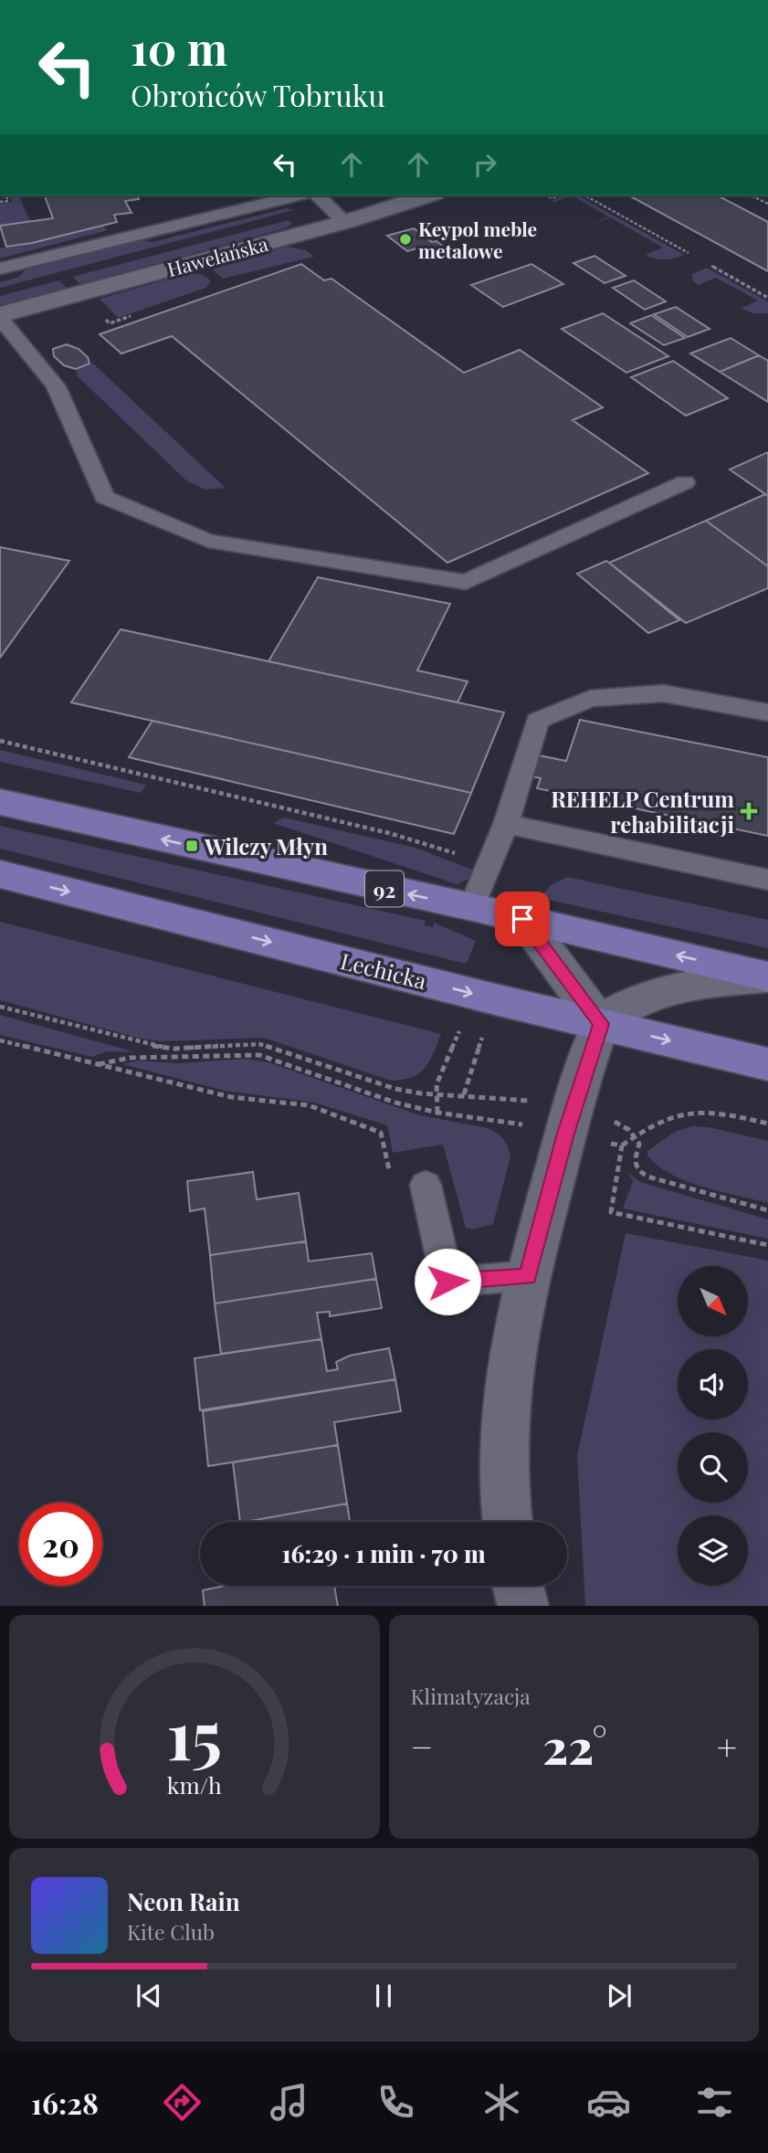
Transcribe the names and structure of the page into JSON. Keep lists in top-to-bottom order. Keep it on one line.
{"streets":{"main road":["92","Lechicka"],"street":["Hawelańska"]},"places":{"other":["Keypol meble metalowe"],"health":["REHELP Centrum rehabilitacji"],"transit":["Wilczy Młyn"]},"north":"bottom right","page":{"turn":["10 m","Obrońców Tobruku"],"limit":"20","trip":"16:29 · 1 min · 70 m","tile":"Klimatyzacja","heat":["−","22°","+"],"song":["Neon Rain","Kite Club"],"tabs":"16:28","gauge":["15","km/h"]}}
